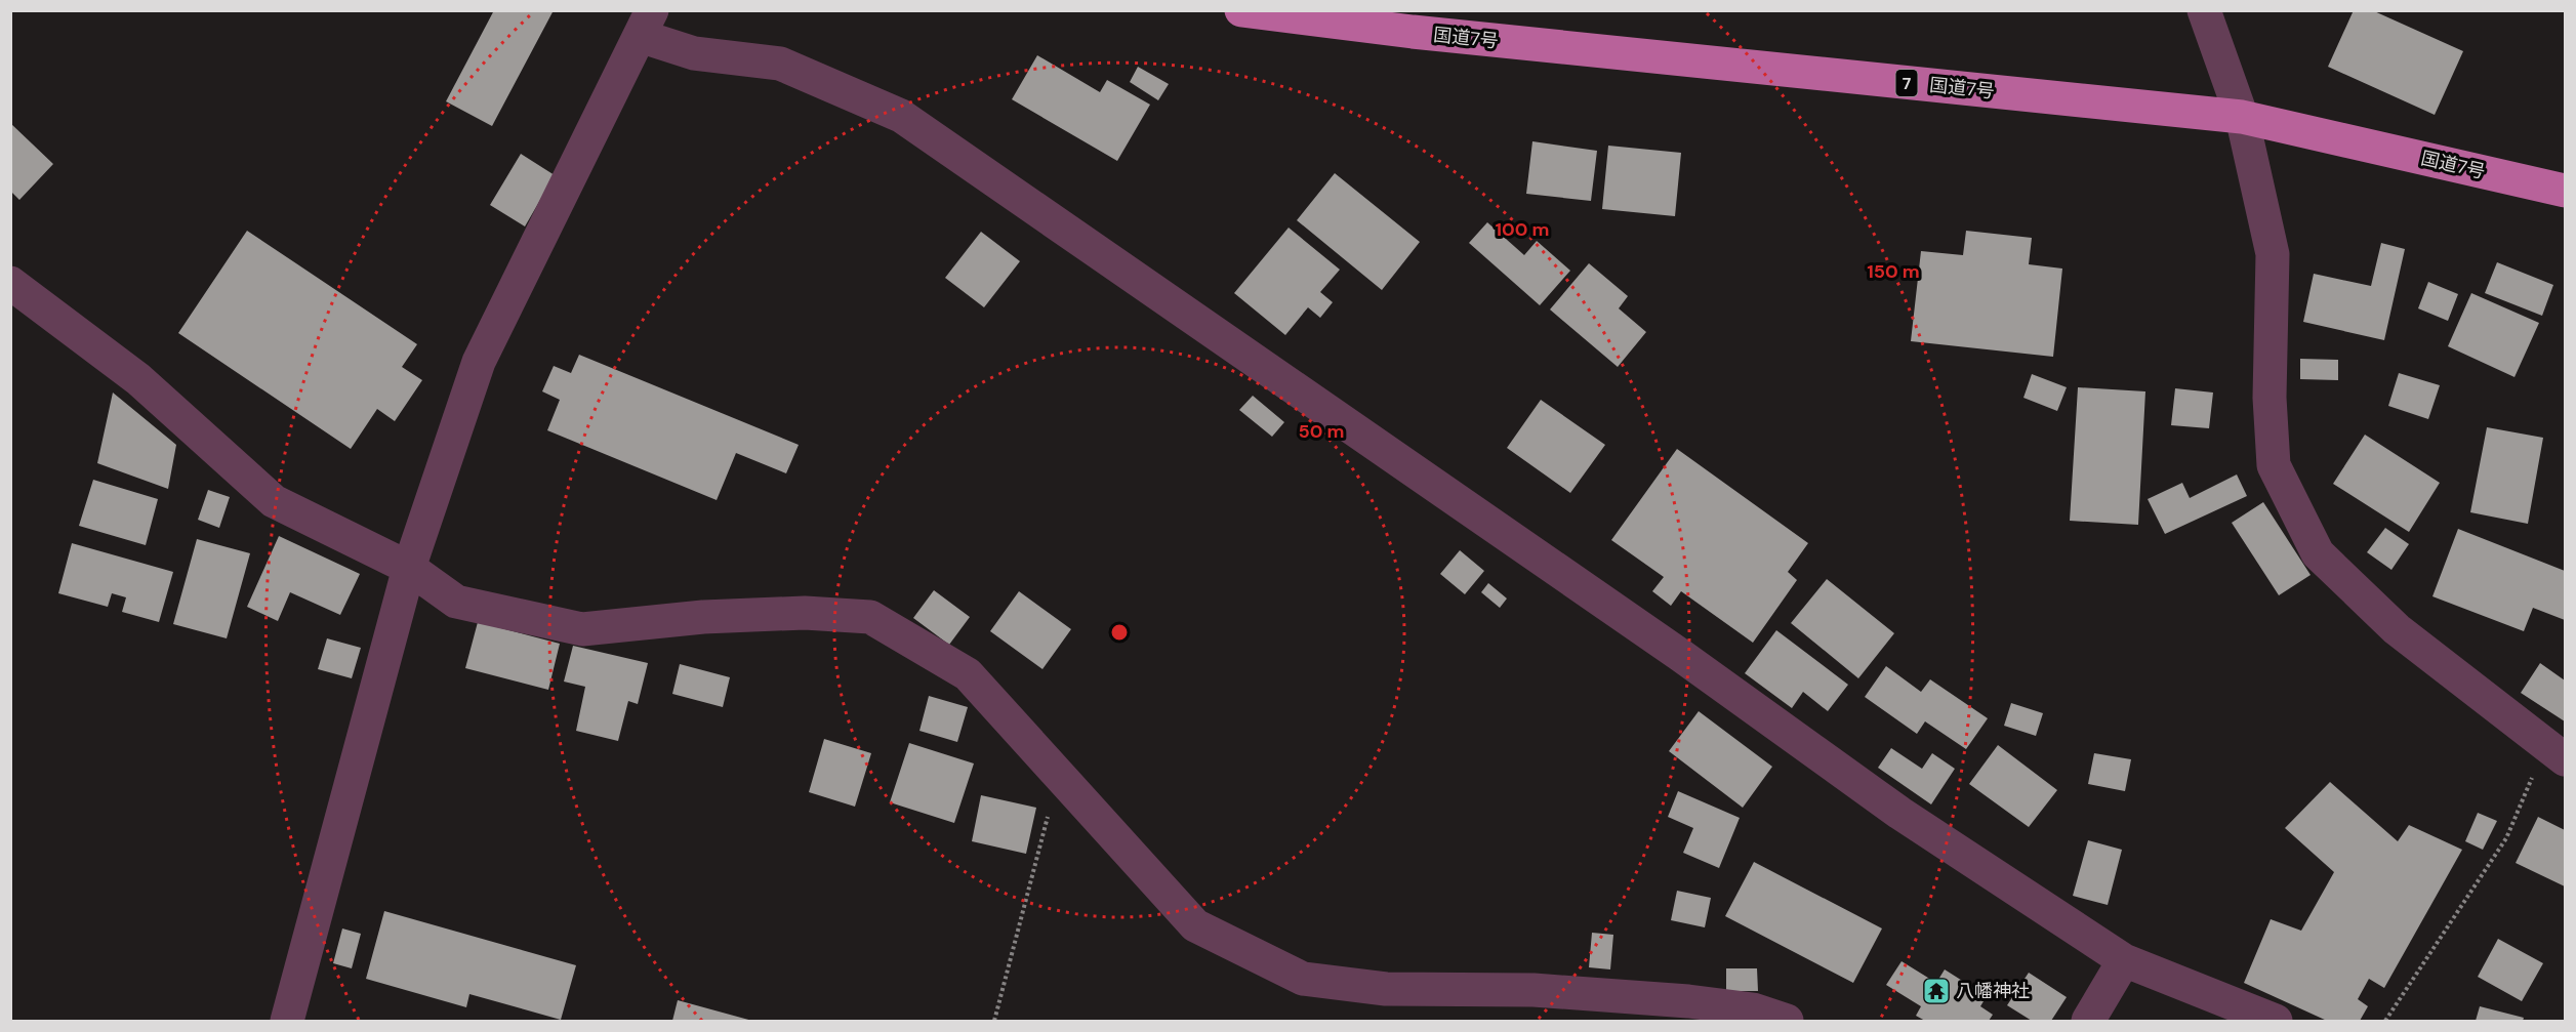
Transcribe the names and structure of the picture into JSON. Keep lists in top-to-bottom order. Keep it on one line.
{"streets":{"highway":["国道7号","7"]},"places":{"temple":["八幡神社"]},"rings":["100 m","150 m","50 m"]}
